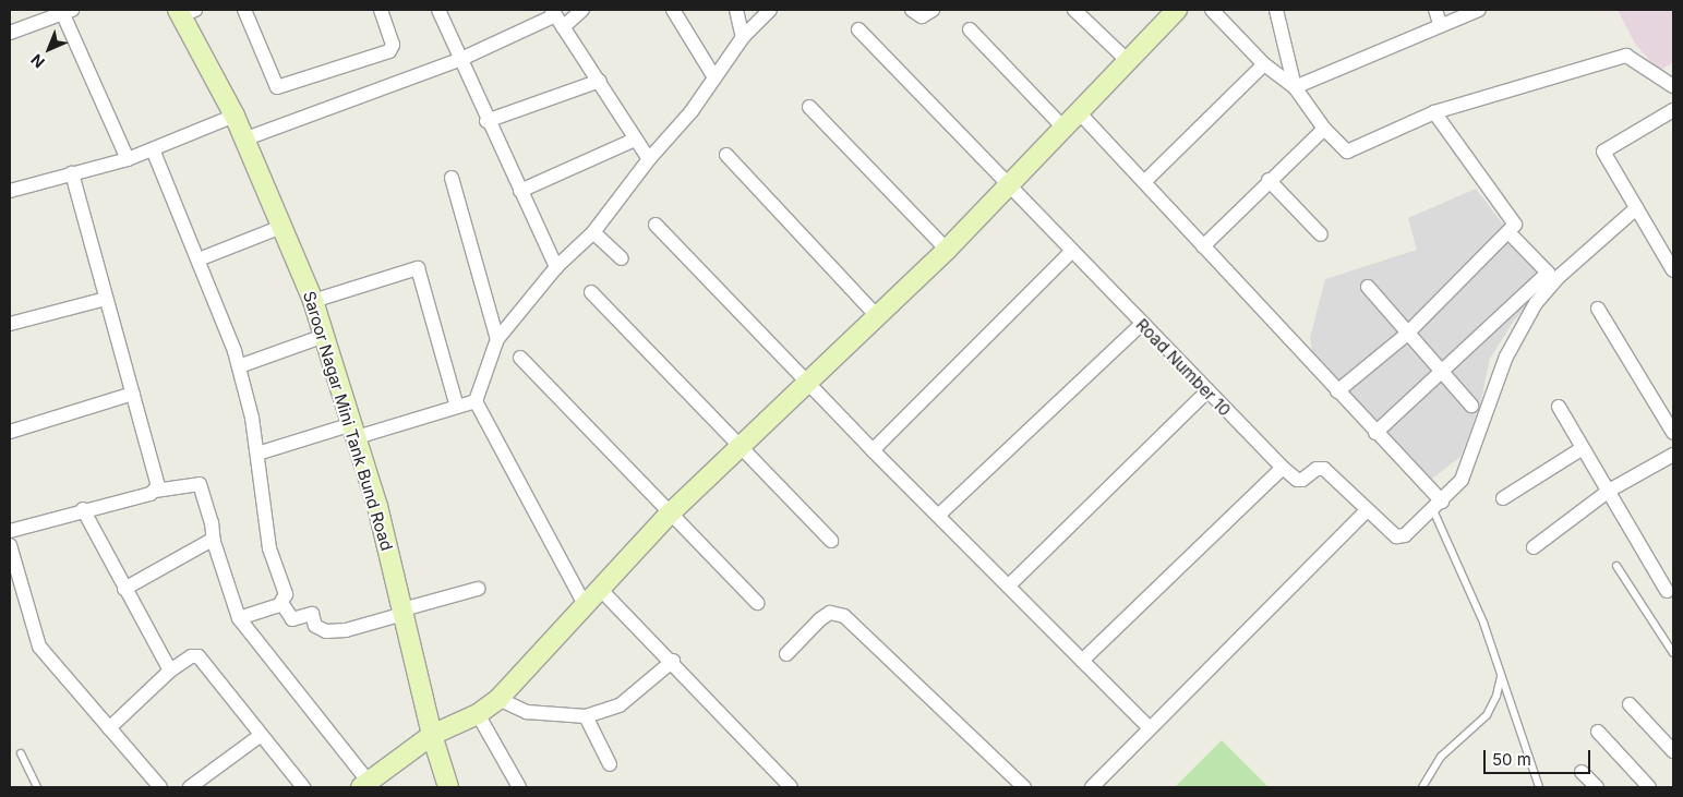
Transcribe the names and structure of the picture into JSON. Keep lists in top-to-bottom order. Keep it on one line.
{"streets":{"street":["Road Number 10","Saroor Nagar Mini Tank Bund Road"]},"scale_bar":"50 m","north":"bottom left"}
